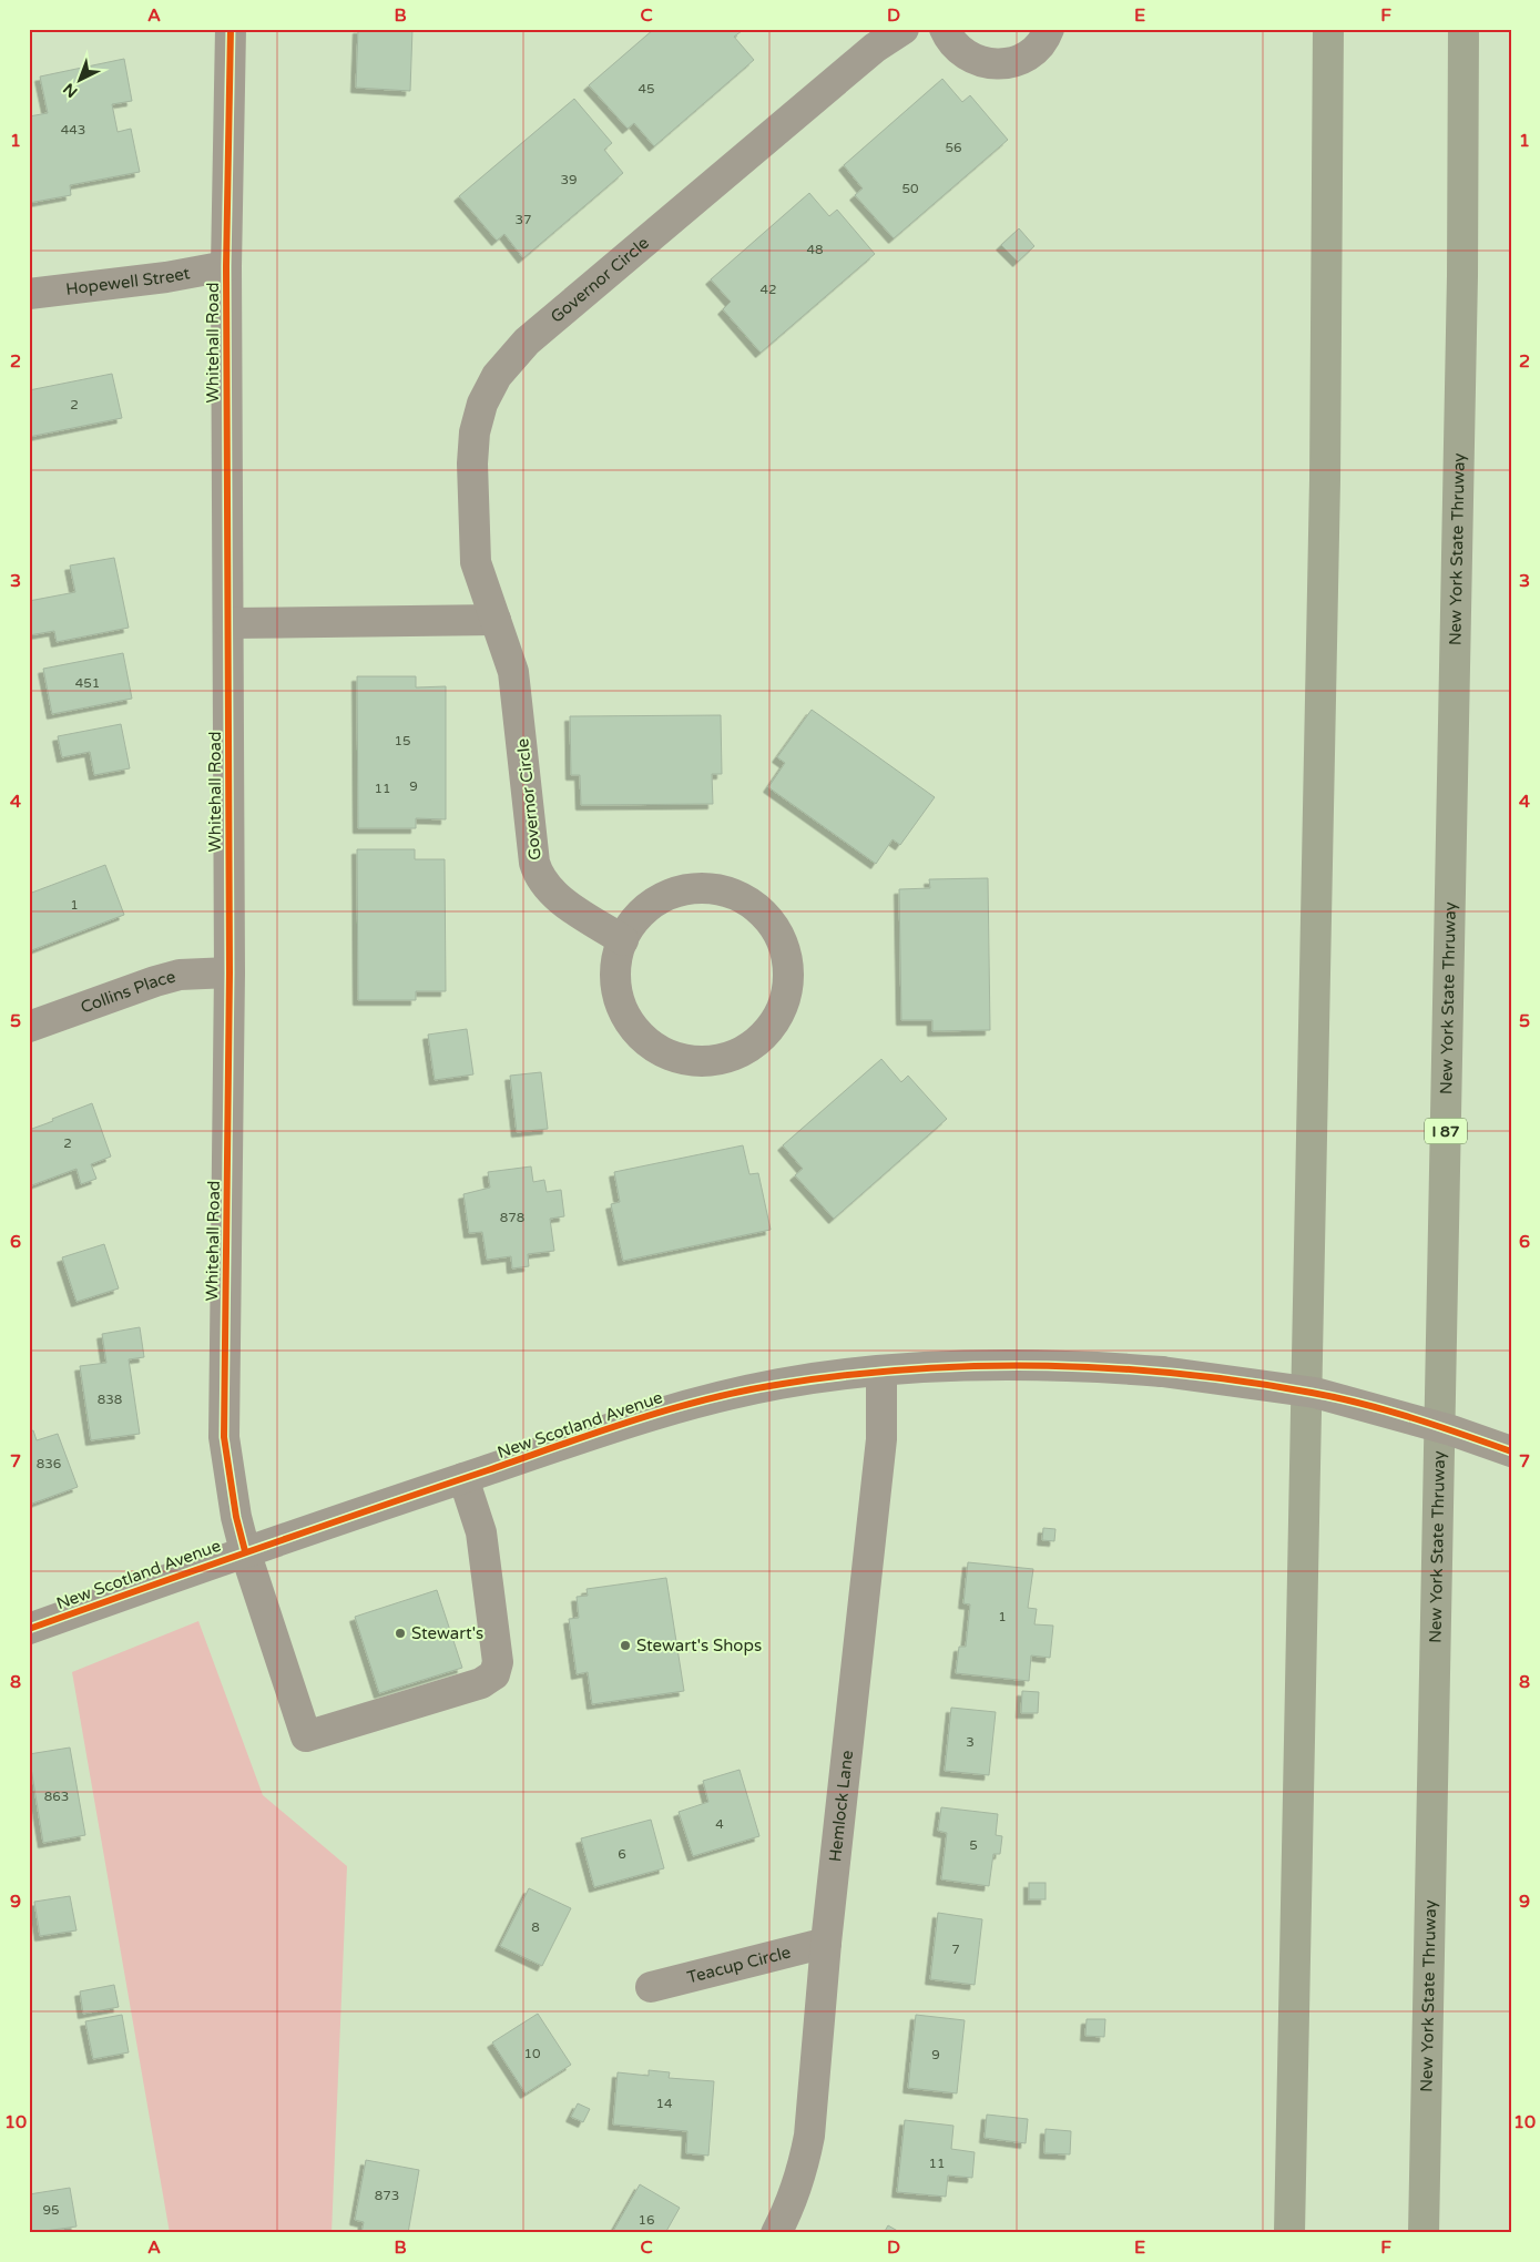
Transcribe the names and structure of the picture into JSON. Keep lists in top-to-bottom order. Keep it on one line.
{"streets":{"highway":["New York State Thruway","I 87"],"street":["Governor Circle","Hopewell Street","Whitehall Road","Collins Place","New Scotland Avenue","Hemlock Lane","Teacup Circle"]},"crossings":[["Hopewell Street","Whitehall Road"],["Whitehall Road","Collins Place"],["Whitehall Road","New Scotland Avenue"],["New Scotland Avenue","Hemlock Lane"],["Hemlock Lane","Teacup Circle"]],"places":["Stewart's","Stewart's Shops"],"house_numbers":["45","443","56","39","50","37","48","42","2","451","15","9","11","1","2","878","838","836","1","3","863","4","5","6","8","7","10","9","14","11","873","95","16"],"north":"bottom left","grid":{"columns":["A","B","C","D","E","F"],"rows":["1","2","3","4","5","6","7","8","9","10"]}}
